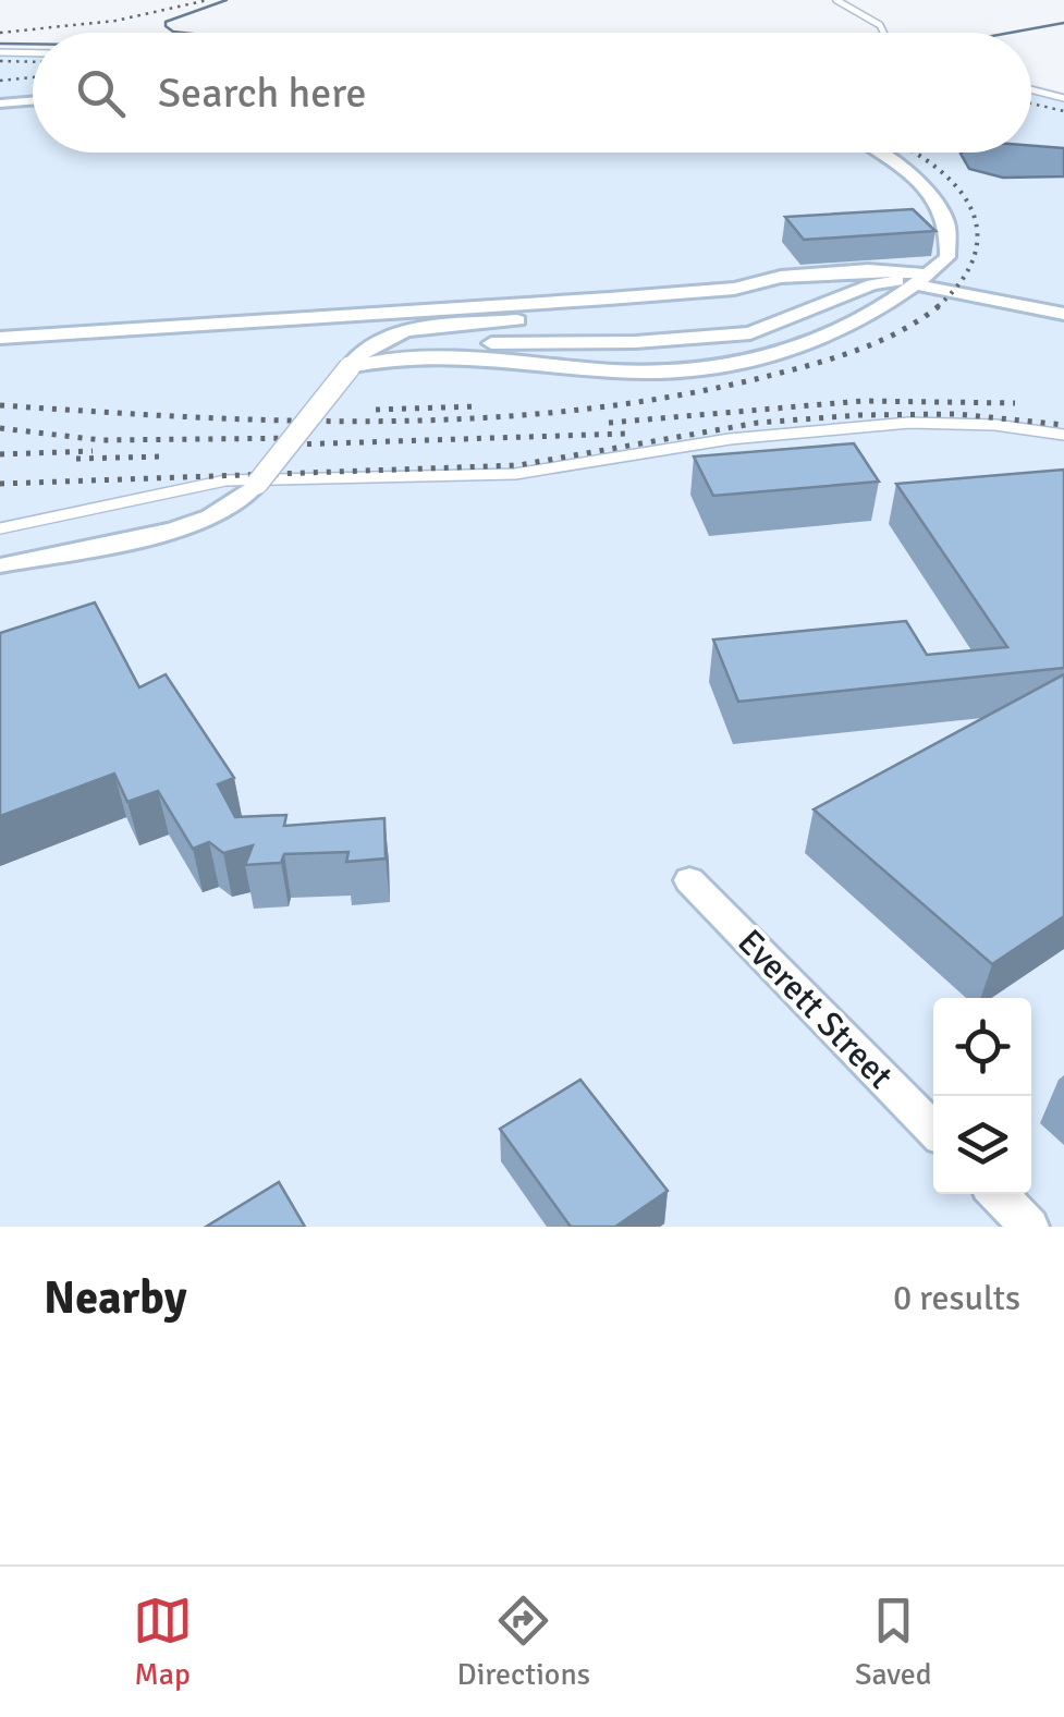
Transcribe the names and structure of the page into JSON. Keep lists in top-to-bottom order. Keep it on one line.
{"streets":{"street":["Everett Street"]},"page":{"search":"Search here","heading":["Nearby","0 results"],"nav":["Map","Directions","Saved"]}}
